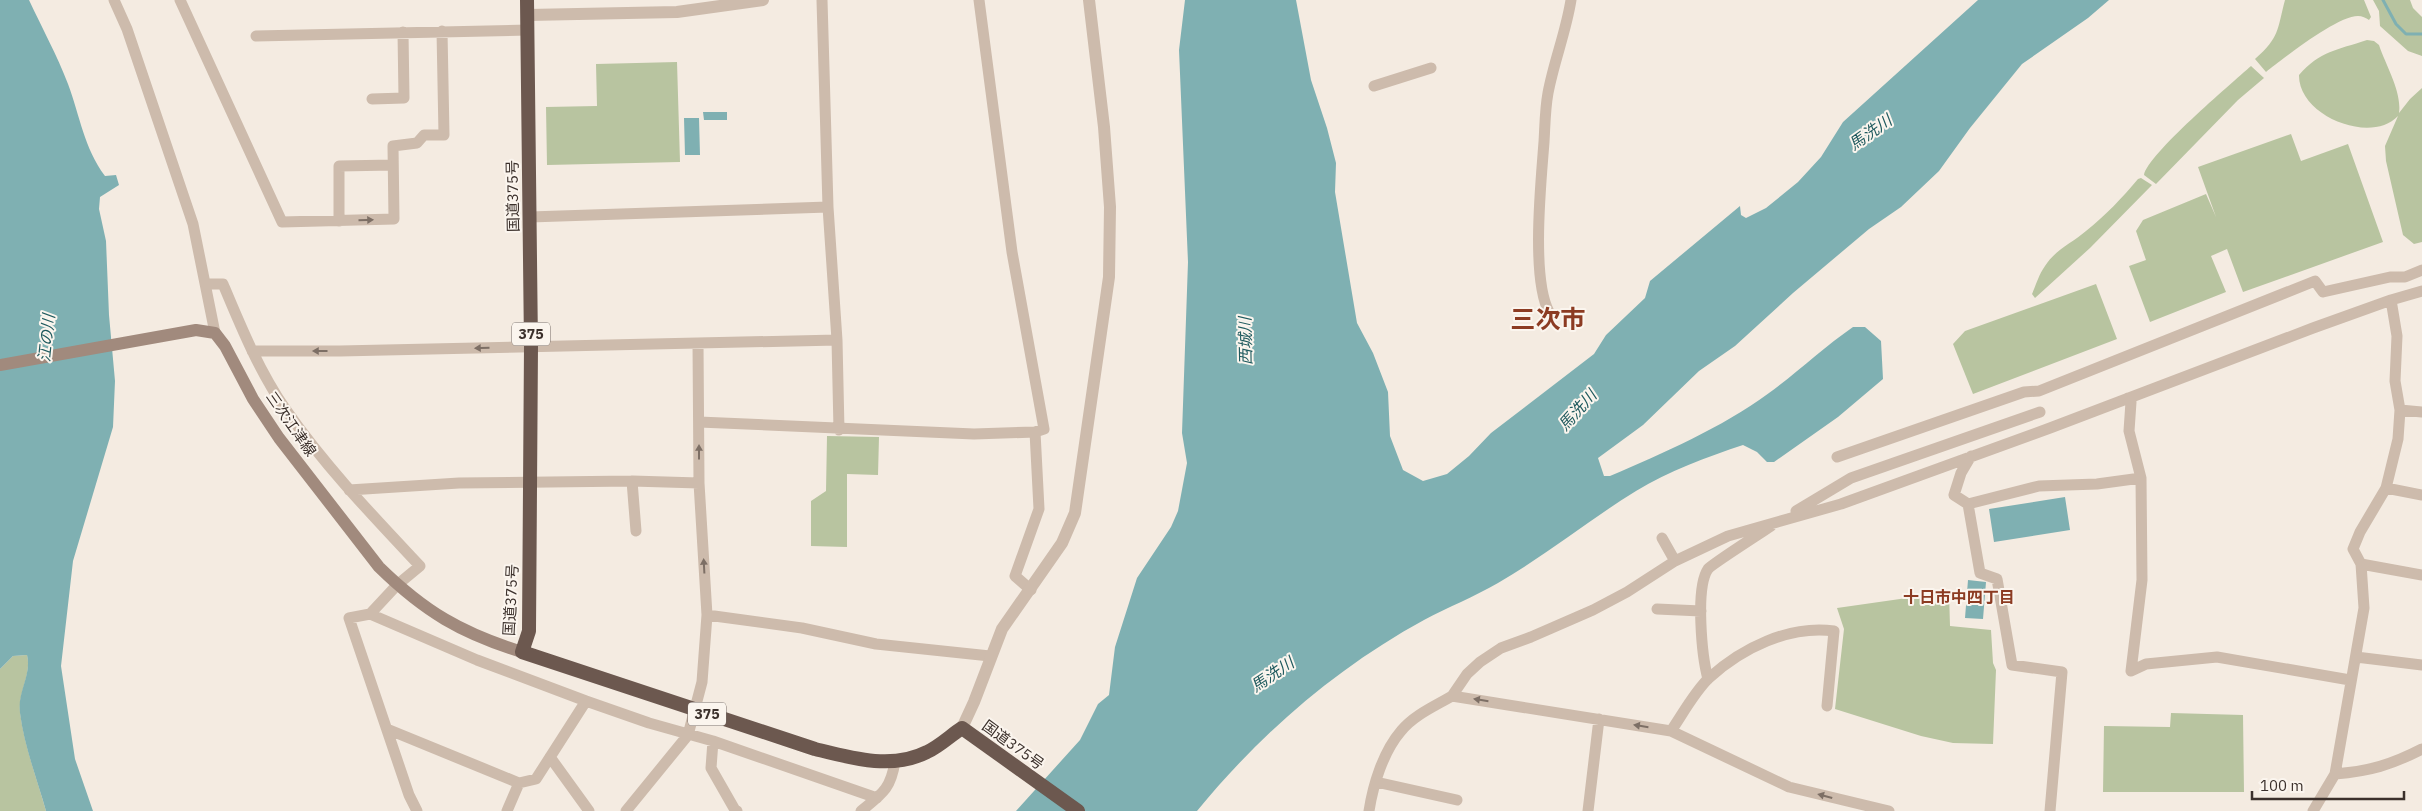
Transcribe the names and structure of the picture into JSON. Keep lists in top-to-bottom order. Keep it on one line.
{"streets":{"highway":["国道375号","375"],"main road":["三次江津線"]},"crossings":[["国道375号","三次江津線"]],"districts":["三次市","十日市中四丁目"],"water":["馬洗川","江の川","西城川"],"scale_bar":"100 m"}
